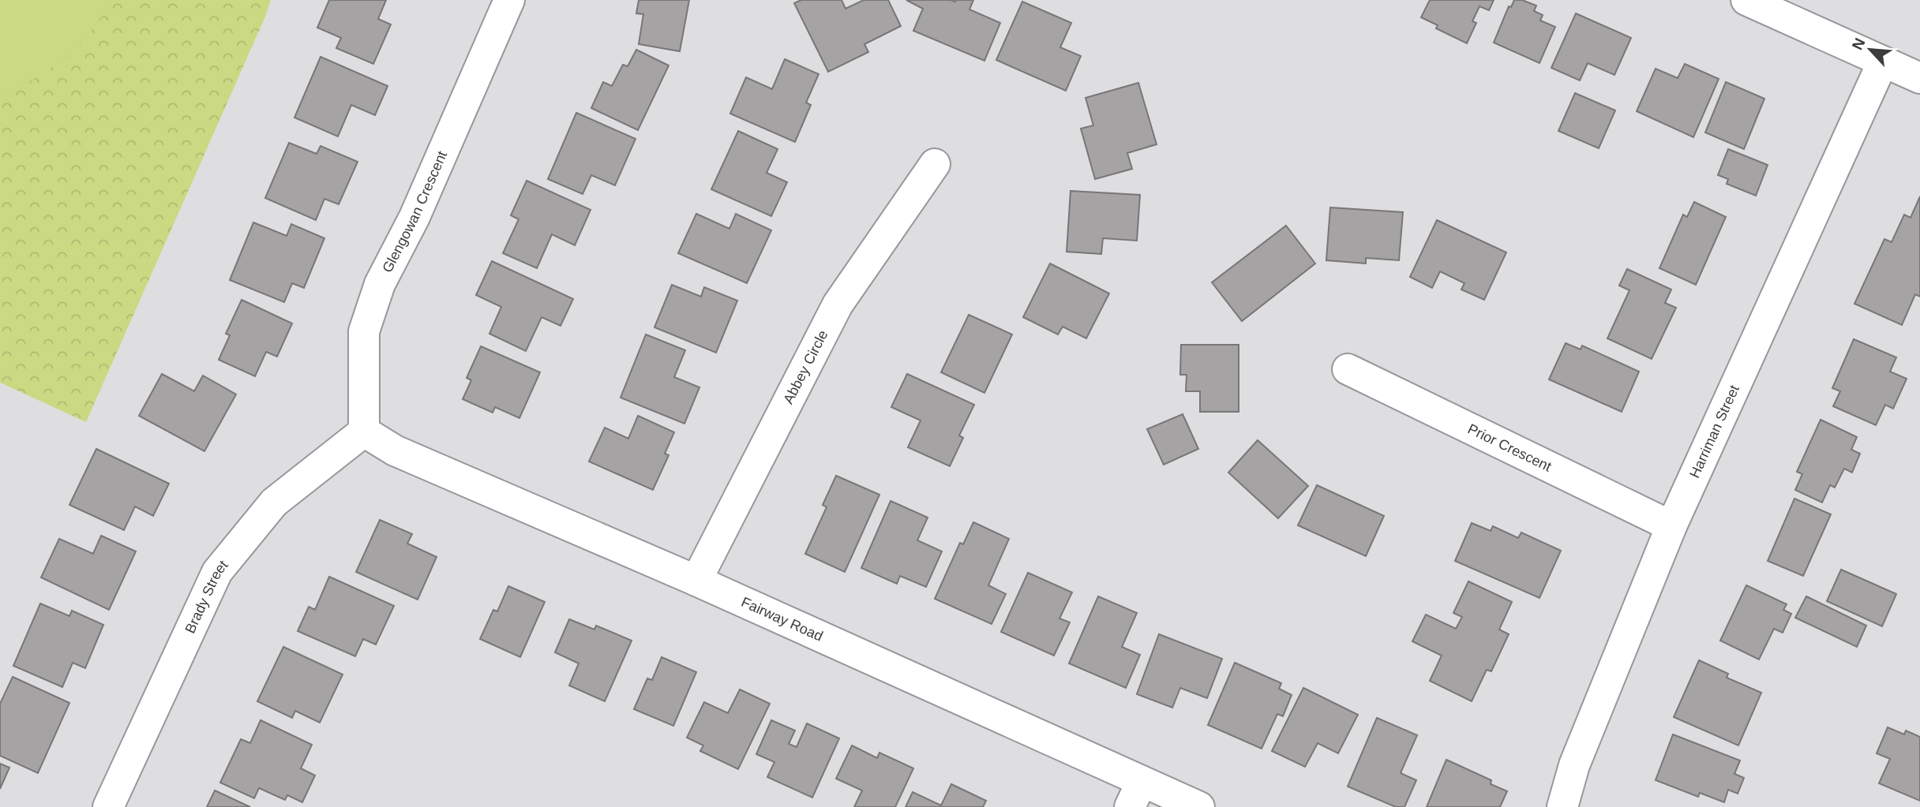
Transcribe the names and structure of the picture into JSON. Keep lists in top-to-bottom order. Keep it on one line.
{"streets":{"street":["Glengowan Crescent","Abbey Circle","Harriman Street","Prior Crescent","Brady Street","Fairway Road"]},"crossings":[["Glengowan Crescent","Brady Street"],["Glengowan Crescent","Fairway Road"],["Abbey Circle","Fairway Road"],["Harriman Street","Prior Crescent"],["Brady Street","Fairway Road"]],"north":"top left"}
